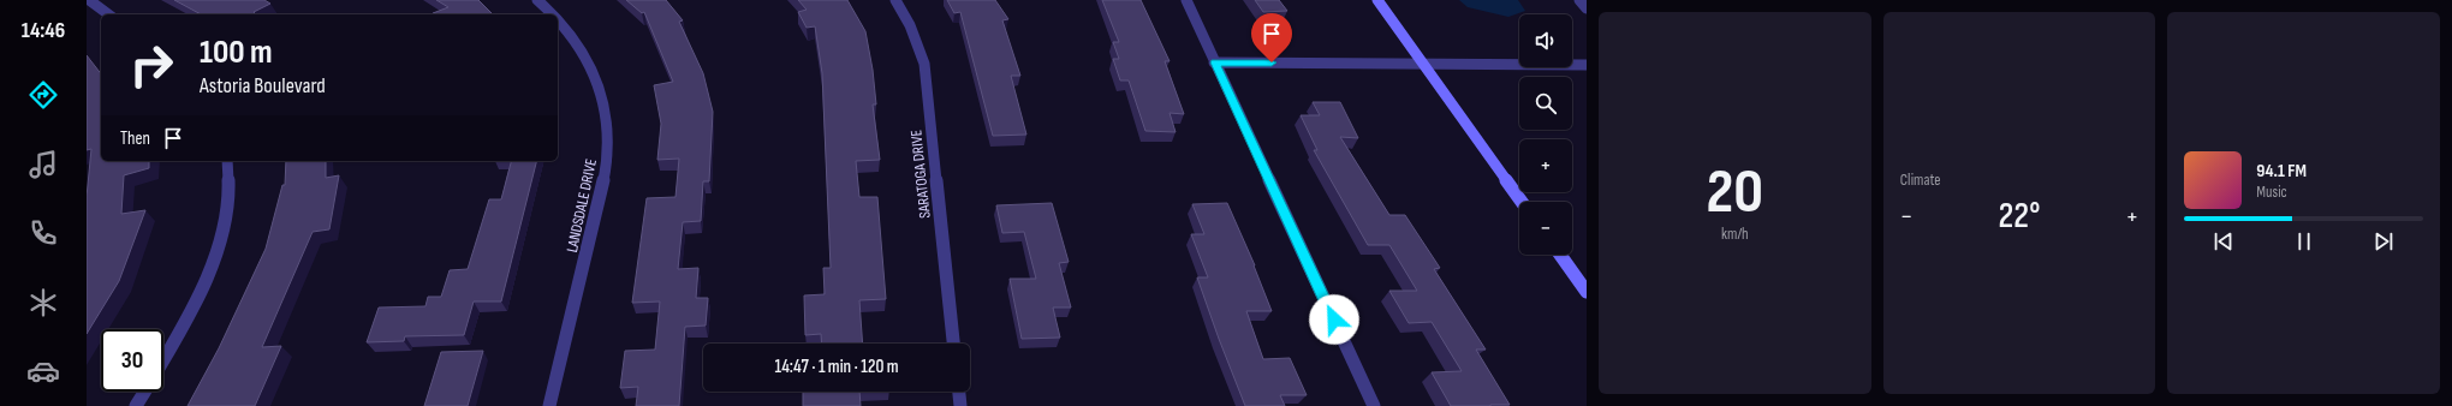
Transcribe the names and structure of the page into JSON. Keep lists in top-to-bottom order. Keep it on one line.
{"streets":{"street":["SARATOGA DRIVE","LANDSDALE DRIVE"]},"page":{"tabs":"14:46","tile":[["20","km/h"],"Climate"],"map_buttons":["+","−"],"turn":["100 m","Astoria Boulevard"],"then":"Then","song":["94.1 FM","Music"],"heat":["−","22°","+"],"limit":"30","trip":"14:47 · 1 min · 120 m"}}
